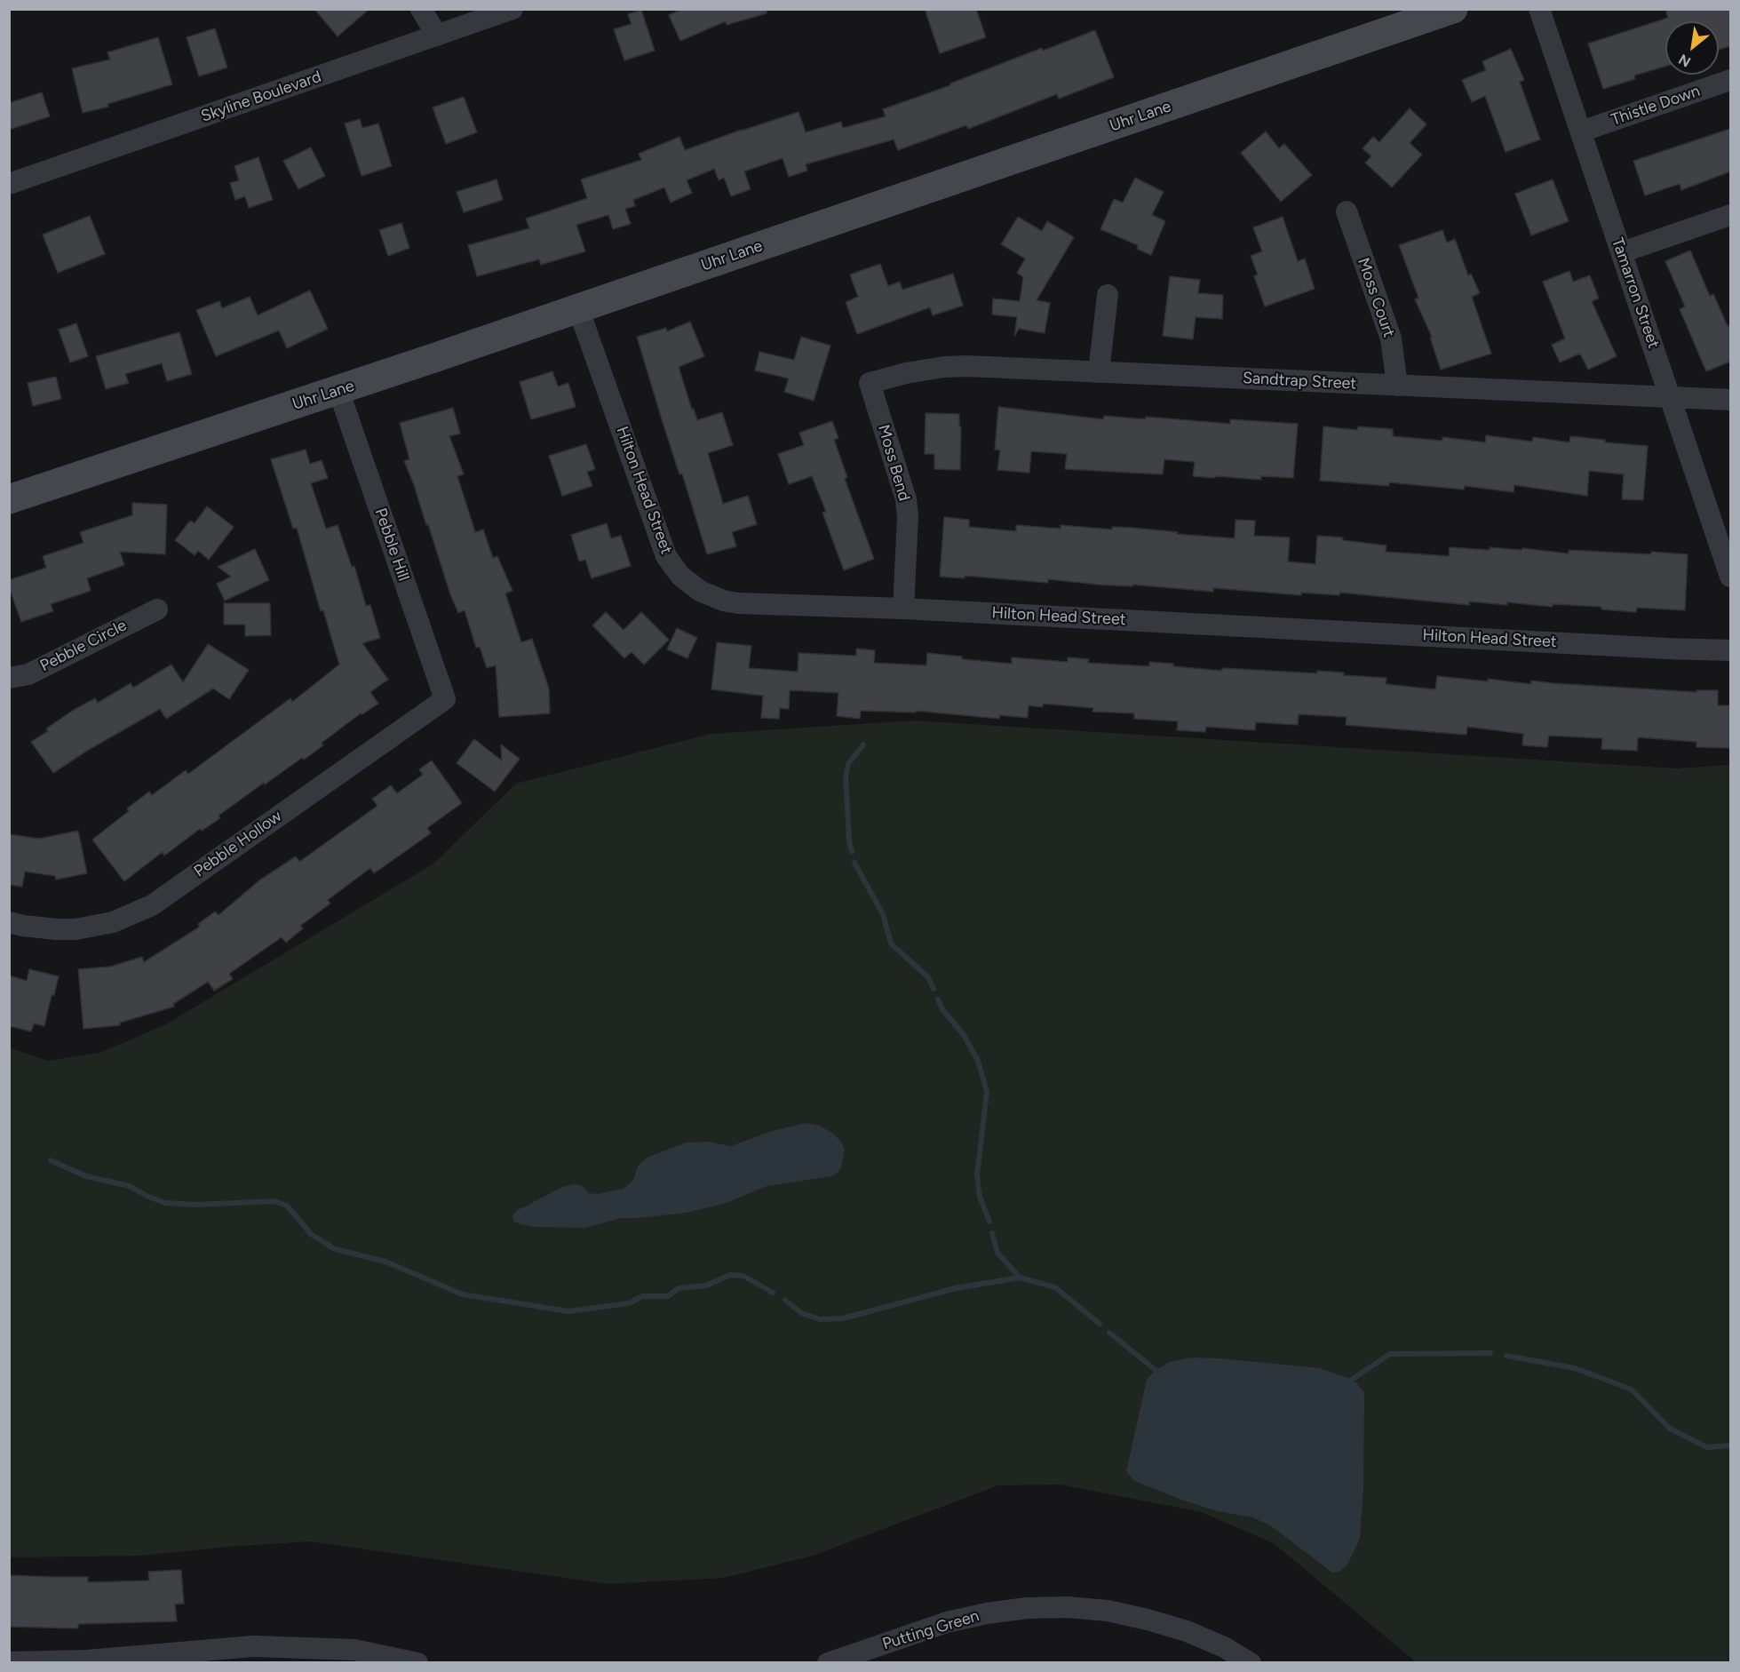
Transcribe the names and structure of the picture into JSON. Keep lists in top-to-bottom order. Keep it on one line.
{"streets":{"street":["Skyline Boulevard","Thistle Down","Uhr Lane","Tamarron Street","Moss Court","Sandtrap Street","Moss Bend","Hilton Head Street","Pebble Hill","Pebble Circle","Pebble Hollow","Putting Green"]},"crossings":[["Thistle Down","Tamarron Street"],["Uhr Lane","Hilton Head Street"],["Uhr Lane","Pebble Hill"],["Tamarron Street","Sandtrap Street"],["Moss Court","Sandtrap Street"],["Sandtrap Street","Moss Bend"],["Moss Bend","Hilton Head Street"],["Pebble Hill","Pebble Hollow"]],"north":"bottom left"}
